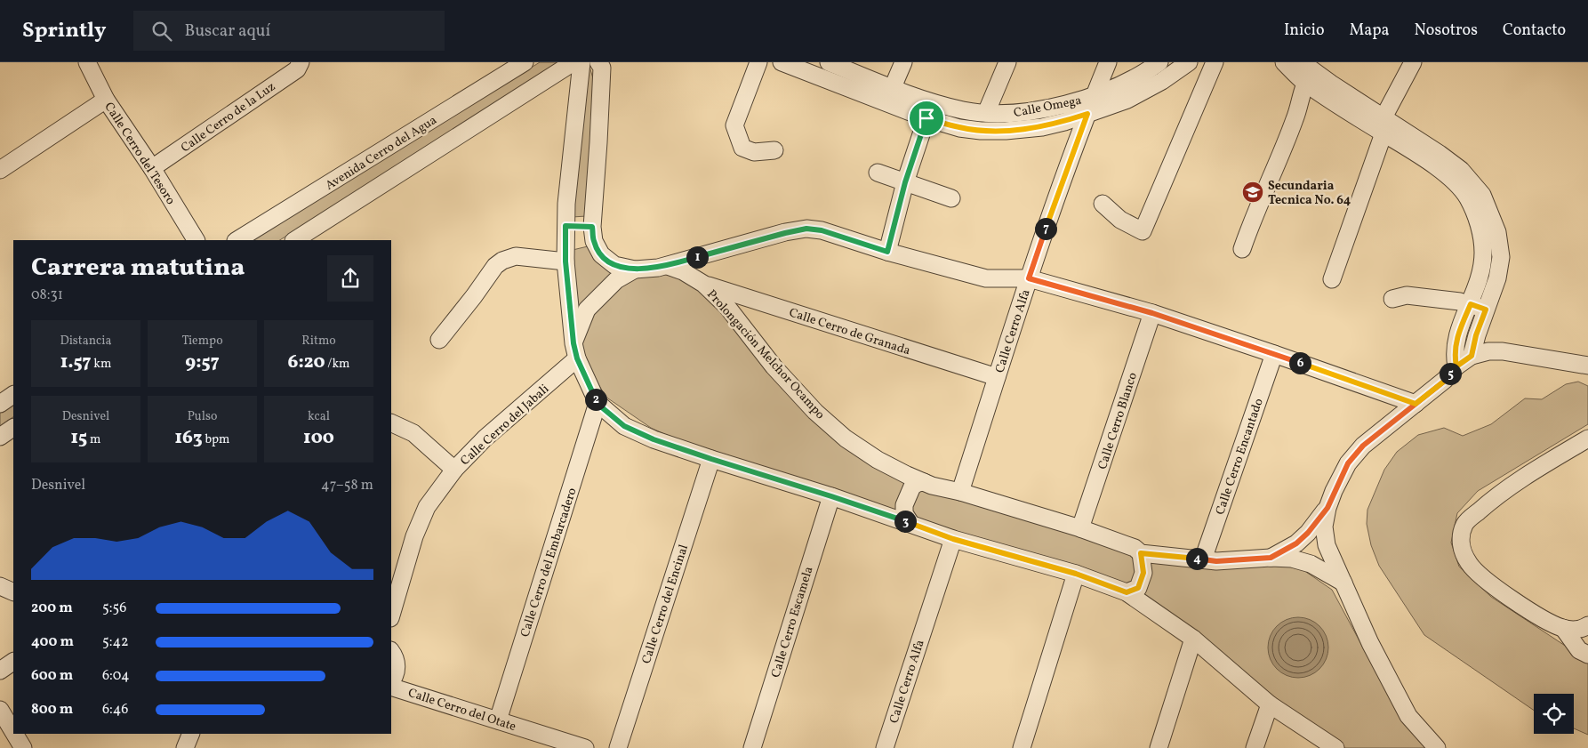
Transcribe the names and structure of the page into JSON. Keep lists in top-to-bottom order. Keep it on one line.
{"streets":{"street":["Calle Omega","Calle Cerro de la Luz","Avenida Cerro del Agua","Calle Cerro del Tesoro","Calle Cerro de Granada","Calle Cerro Alfa","Prolongación Melchor Ocampo","Calle Cerro Blanco","Calle Cerro del Jabali","Calle Cerro Encantado","Calle Cerro del Embarcadero","Calle Cerro del Encinal","Calle Cerro Escamela","Calle Cerro del Otate"]},"crossings":[["Calle Omega","Calle Cerro Alfa"],["Calle Cerro de la Luz","Calle Cerro del Tesoro"],["Calle Cerro de Granada","Calle Cerro Alfa"],["Calle Cerro de Granada","Prolongación Melchor Ocampo"],["Calle Cerro Alfa","Prolongación Melchor Ocampo"],["Prolongación Melchor Ocampo","Calle Cerro Blanco"],["Prolongación Melchor Ocampo","Calle Cerro Encantado"],["Calle Cerro del Embarcadero","Calle Cerro del Otate"]],"places":{"school or university":["Secundaria Tecnica No. 64"]},"page":{"header":"Sprintly","search":"Buscar aquí","nav":["Inicio","Mapa","Nosotros","Contacto"],"pins":["7","1","6","5","2","3","4"],"heading":["Carrera matutina","08:31"],"stats":[["Distancia","1.57 km"],["Tiempo","9:57"],["Ritmo","6:20 /km"],["Desnivel","15 m"],["Pulso","163 bpm"],["kcal","100"]],"chart":["Desnivel","47–58 m"],"list":[{"name":"200 m","note":"5:56"},{"name":"400 m","note":"5:42"},{"name":"600 m","note":"6:04"},{"name":"800 m","note":"6:46"}]}}
